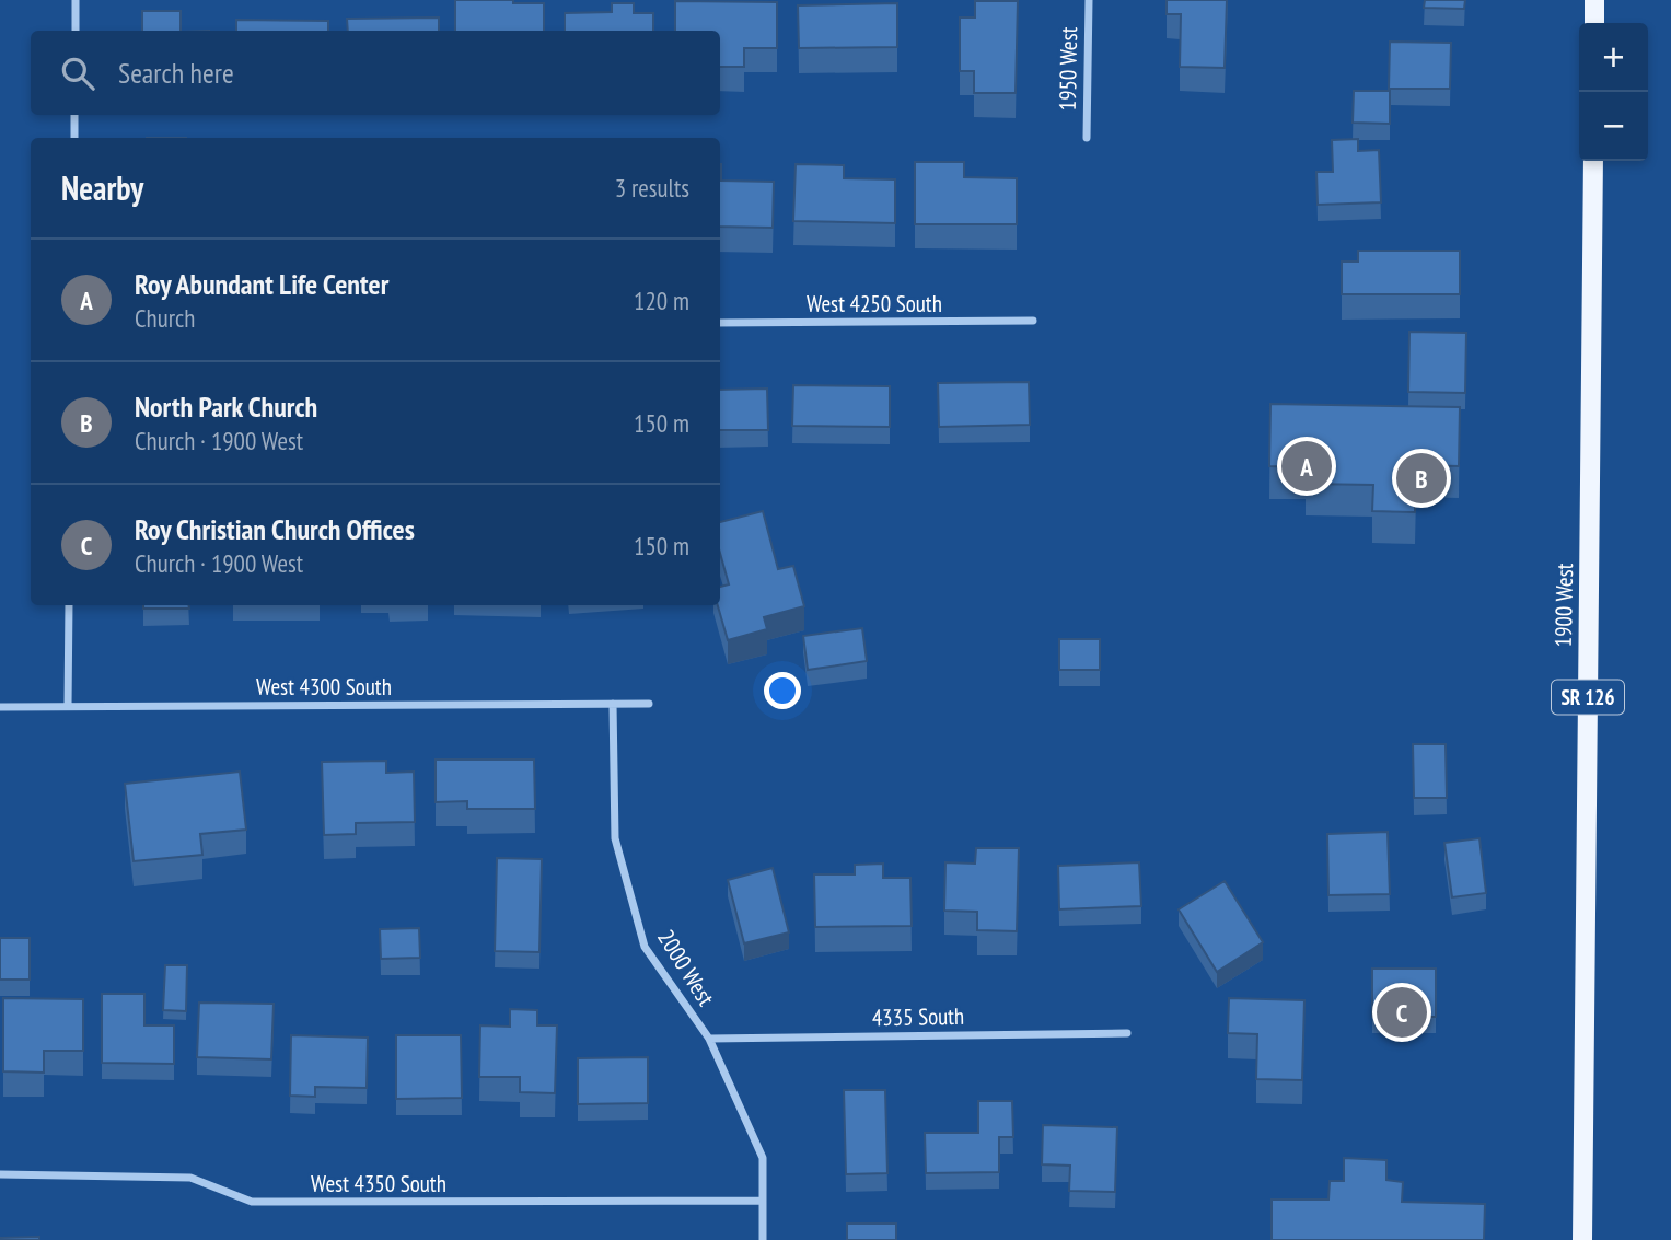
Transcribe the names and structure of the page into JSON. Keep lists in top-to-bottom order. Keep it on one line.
{"streets":{"main road":["1900 West","SR 126"],"street":["1950 West","West 4250 South","West 4300 South","2000 West","4335 South","West 4350 South"]},"crossings":[["West 4300 South","2000 West"],["2000 West","4335 South"],["2000 West","West 4350 South"]],"page":{"map_buttons":["+","−"],"search":"Search here","heading":["Nearby","3 results"],"list":[{"mark":"A","name":"Roy Abundant Life Center","note":"Church","value":"120 m"},{"mark":"B","name":"North Park Church","note":"Church · 1900 West","value":"150 m"},{"mark":"C","name":"Roy Christian Church Offices","note":"Church · 1900 West","value":"150 m"}],"pins":["A","B","C"]}}
